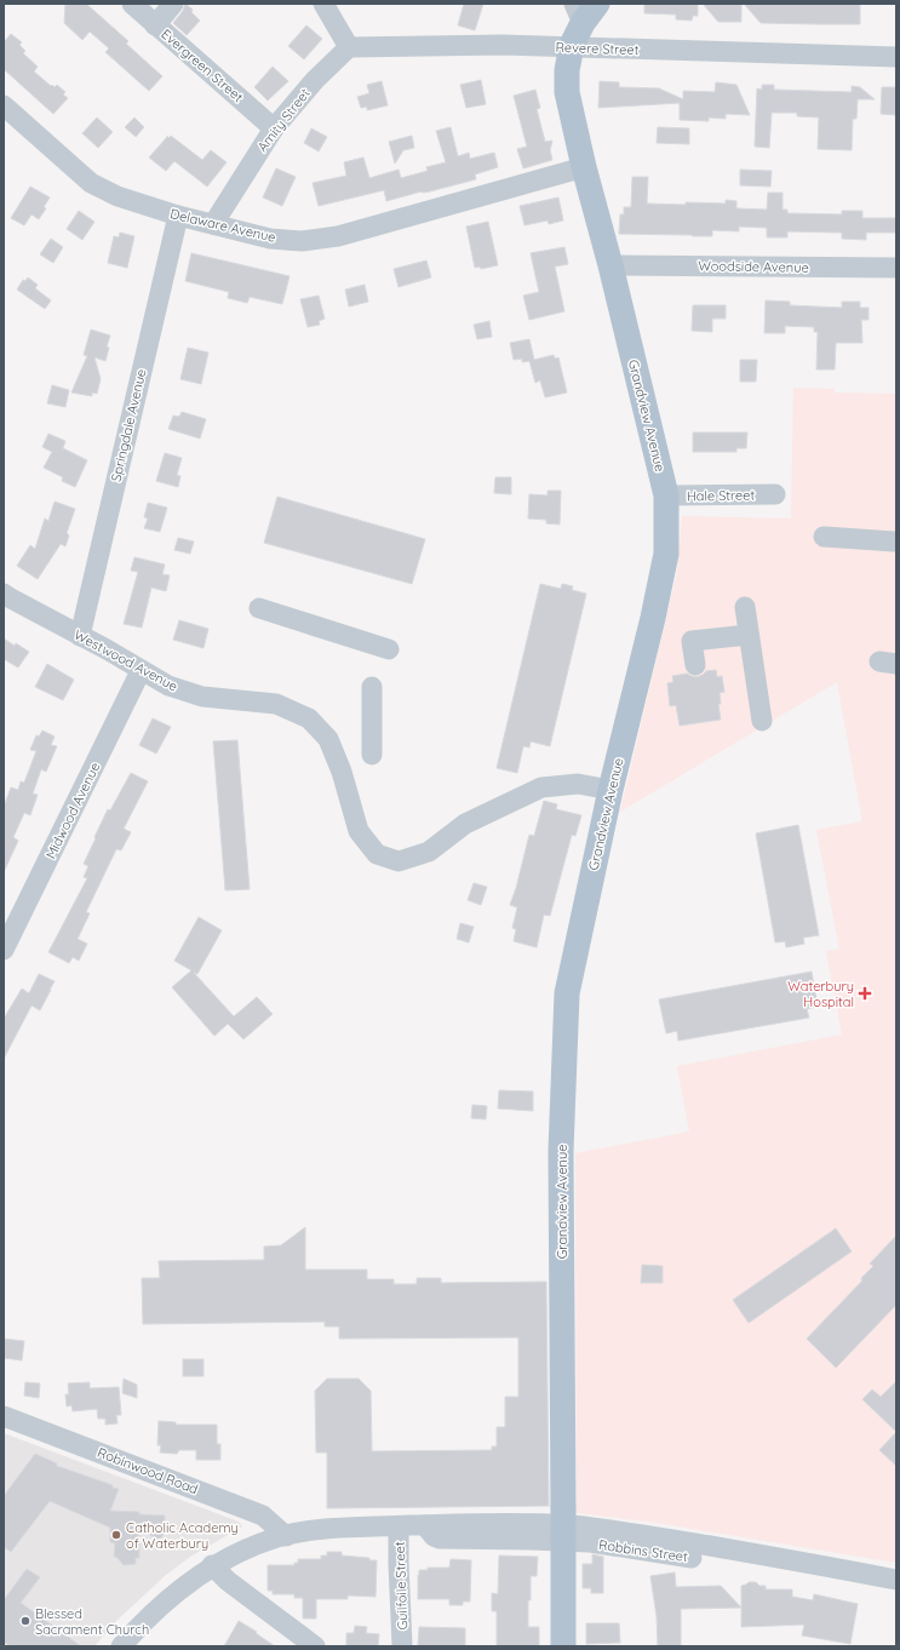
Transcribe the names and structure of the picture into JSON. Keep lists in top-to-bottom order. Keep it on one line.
{"streets":{"main road":["Grandview Avenue"],"street":["Revere Street","Evergreen Street","Amity Street","Delaware Avenue","Woodside Avenue","Springdale Avenue","Hale Street","Westwood Avenue","Midwood Avenue","Robinwood Road","Robbins Street","Guilfoile Street"]},"crossings":[["Revere Street","Amity Street"],["Revere Street","Grandview Avenue"],["Evergreen Street","Amity Street"],["Amity Street","Delaware Avenue"],["Delaware Avenue","Grandview Avenue"],["Delaware Avenue","Springdale Avenue"],["Woodside Avenue","Grandview Avenue"],["Grandview Avenue","Hale Street"],["Grandview Avenue","Westwood Avenue"],["Grandview Avenue","Robbins Street"],["Springdale Avenue","Westwood Avenue"],["Westwood Avenue","Midwood Avenue"],["Robinwood Road","Robbins Street"],["Robbins Street","Guilfoile Street"]],"places":{"health":["Waterbury Hospital"],"other":["Catholic Academy of Waterbury","Blessed Sacrament Church"]}}
